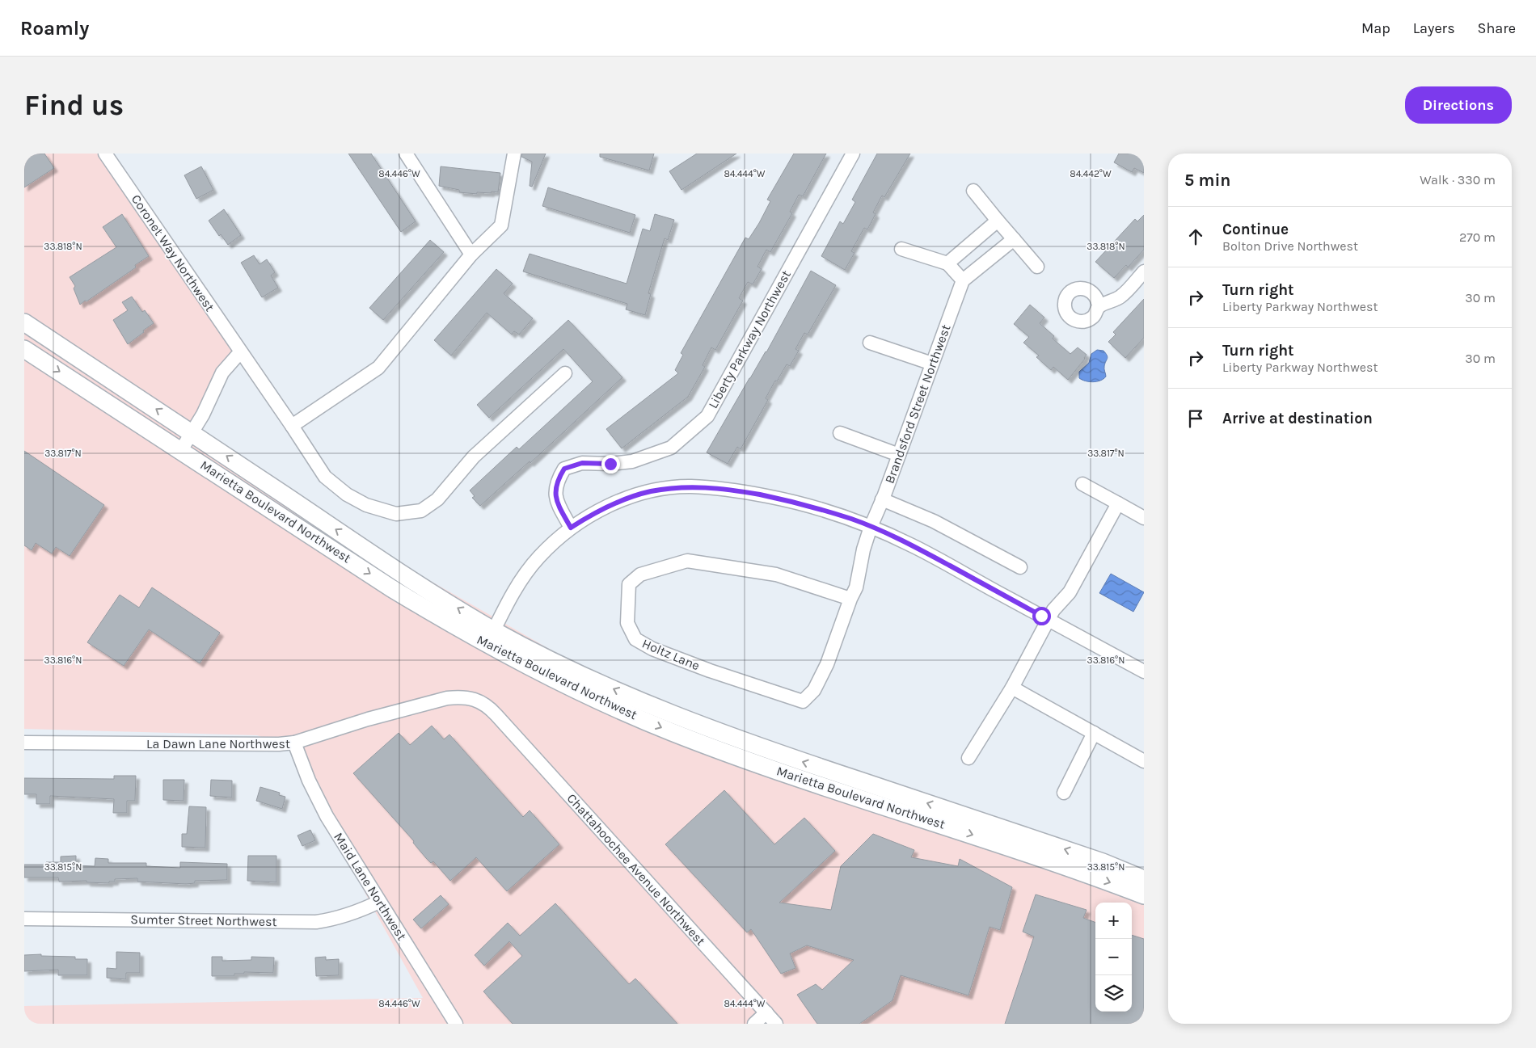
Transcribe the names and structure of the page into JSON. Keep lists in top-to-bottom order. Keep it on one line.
{"streets":{"main road":["Marietta Boulevard Northwest"],"street":["Coronet Way Northwest","Liberty Parkway Northwest","Brandsford Street Northwest","Holtz Lane","La Dawn Lane Northwest","Chattahoochee Avenue Northwest","Maid Lane Northwest","Sumter Street Northwest"]},"crossings":[["Brandsford Street Northwest","Holtz Lane"],["La Dawn Lane Northwest","Chattahoochee Avenue Northwest"],["La Dawn Lane Northwest","Maid Lane Northwest"],["Maid Lane Northwest","Sumter Street Northwest"]],"page":{"header":"Roamly","nav":["Map","Layers","Share"],"buttons":"Directions","title":"Find us","heading":["5 min","Walk · 330 m"],"list":[["Continue","Bolton Drive Northwest","270 m"],["Turn right","Liberty Parkway Northwest","30 m"],["Turn right","Liberty Parkway Northwest","30 m"],"Arrive at destination"],"map_buttons":["+","−"]},"coordinates":["84.446°W","84.444°W","84.442°W","33.818°N","33.817°N","33.816°N","33.815°N"]}
